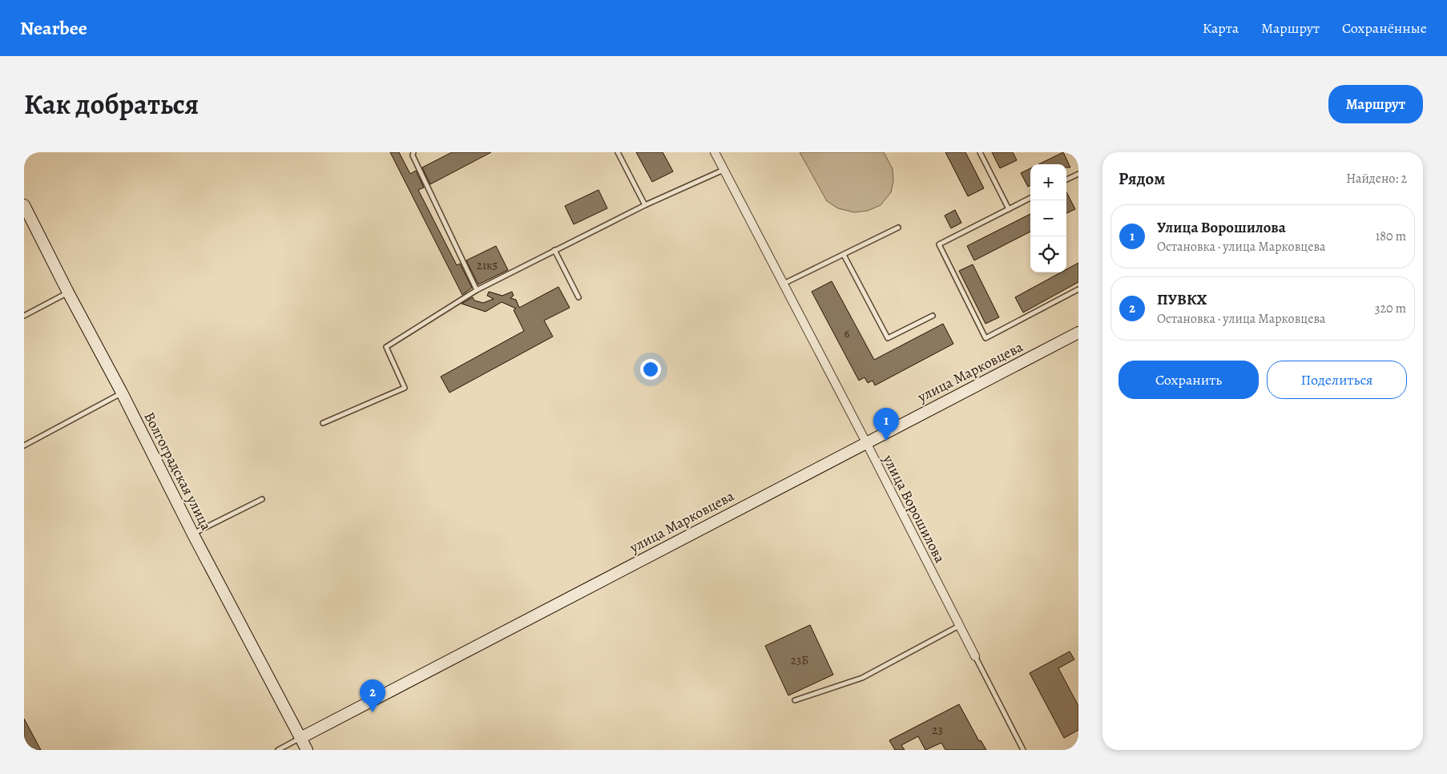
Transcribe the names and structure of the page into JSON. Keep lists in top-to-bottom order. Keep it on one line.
{"streets":{"main road":["улица Марковцева","Волгоградская улица"],"street":["улица Ворошилова"]},"crossings":[["улица Марковцева","Волгоградская улица"],["улица Марковцева","улица Ворошилова"]],"house_numbers":["21к5","6","23Б","23"],"page":{"header":"Nearbee","nav":["Карта","Маршрут","Сохранённые"],"title":"Как добраться","buttons":["Маршрут",["Сохранить","Поделиться"]],"heading":["Рядом","Найдено: 2"],"map_buttons":["+","−"],"list":[{"mark":"1","name":"Улица Ворошилова","note":"Остановка · улица Марковцева","value":"180 m"},{"mark":"2","name":"ПУВКХ","note":"Остановка · улица Марковцева","value":"320 m"}],"pins":["1","2"]}}
